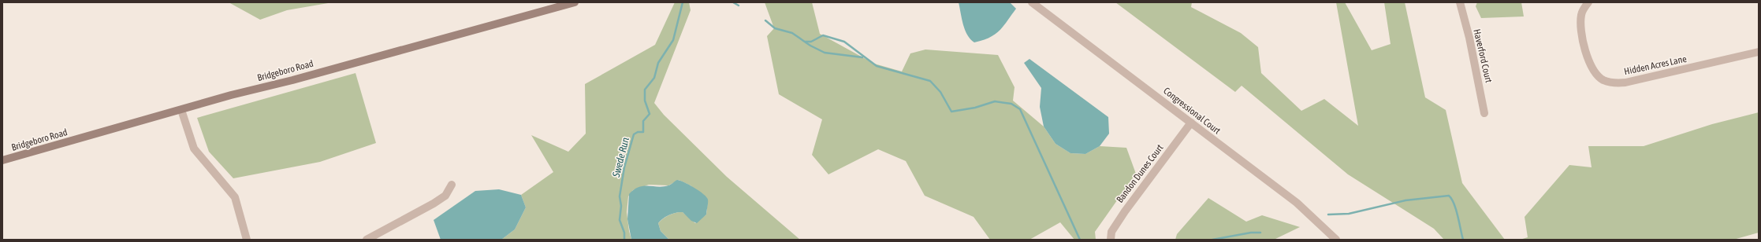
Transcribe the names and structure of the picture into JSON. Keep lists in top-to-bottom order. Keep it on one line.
{"streets":{"main road":["Bridgeboro Road"],"street":["Haverford Court","Hidden Acres Lane","Congressional Court","Bandon Dunes Court"]},"crossings":[["Congressional Court","Bandon Dunes Court"]],"water":["Swede Run"]}
